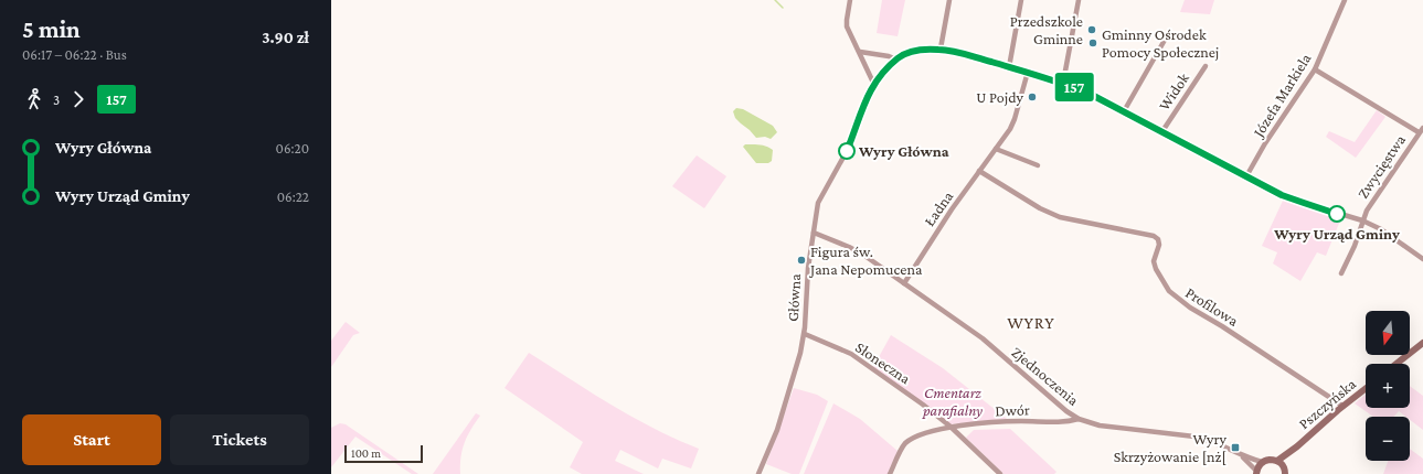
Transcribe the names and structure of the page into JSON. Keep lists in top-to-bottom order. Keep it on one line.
{"streets":{"main road":["Pszczyńska"],"street":["Widok","Józefa Markiela","Zwycięstwa","Ładna","Główna","Profilowa","Słoneczna","Zjednoczenia","Dwór"]},"crossings":[["Widok","Główna"],["Józefa Markiela","Główna"],["Zwycięstwa","Główna"],["Ładna","Główna"],["Ładna","Profilowa"],["Ładna","Zjednoczenia"],["Główna","Słoneczna"],["Główna","Zjednoczenia"],["Profilowa","Pszczyńska"],["Słoneczna","Dwór"],["Zjednoczenia","Dwór"]],"districts":["WYRY"],"parks":["Cmentarz parafialny"],"places":{"other":["Przedszkole Gminne","Gminny Ośrodek Pomocy Społecznej","U Pojdy","Wyry Główna","Wyry Urząd Gminy","Figura św. Jana Nepomucena"],"transit":["Wyry Skrzyżowanie [nż["]},"lines":["bus line 157"],"scale_bar":"100 m","north":"bottom","page":{"heading":["5 min","06:17 – 06:22 · Bus","3.90 zł"],"on_map":"157","legs":["3","157"],"list":[{"name":"Wyry Główna","value":"06:20"},{"name":"Wyry Urząd Gminy","value":"06:22"}],"map_buttons":["+","−"],"buttons":["Start","Tickets"],"scale":"100 m"}}
